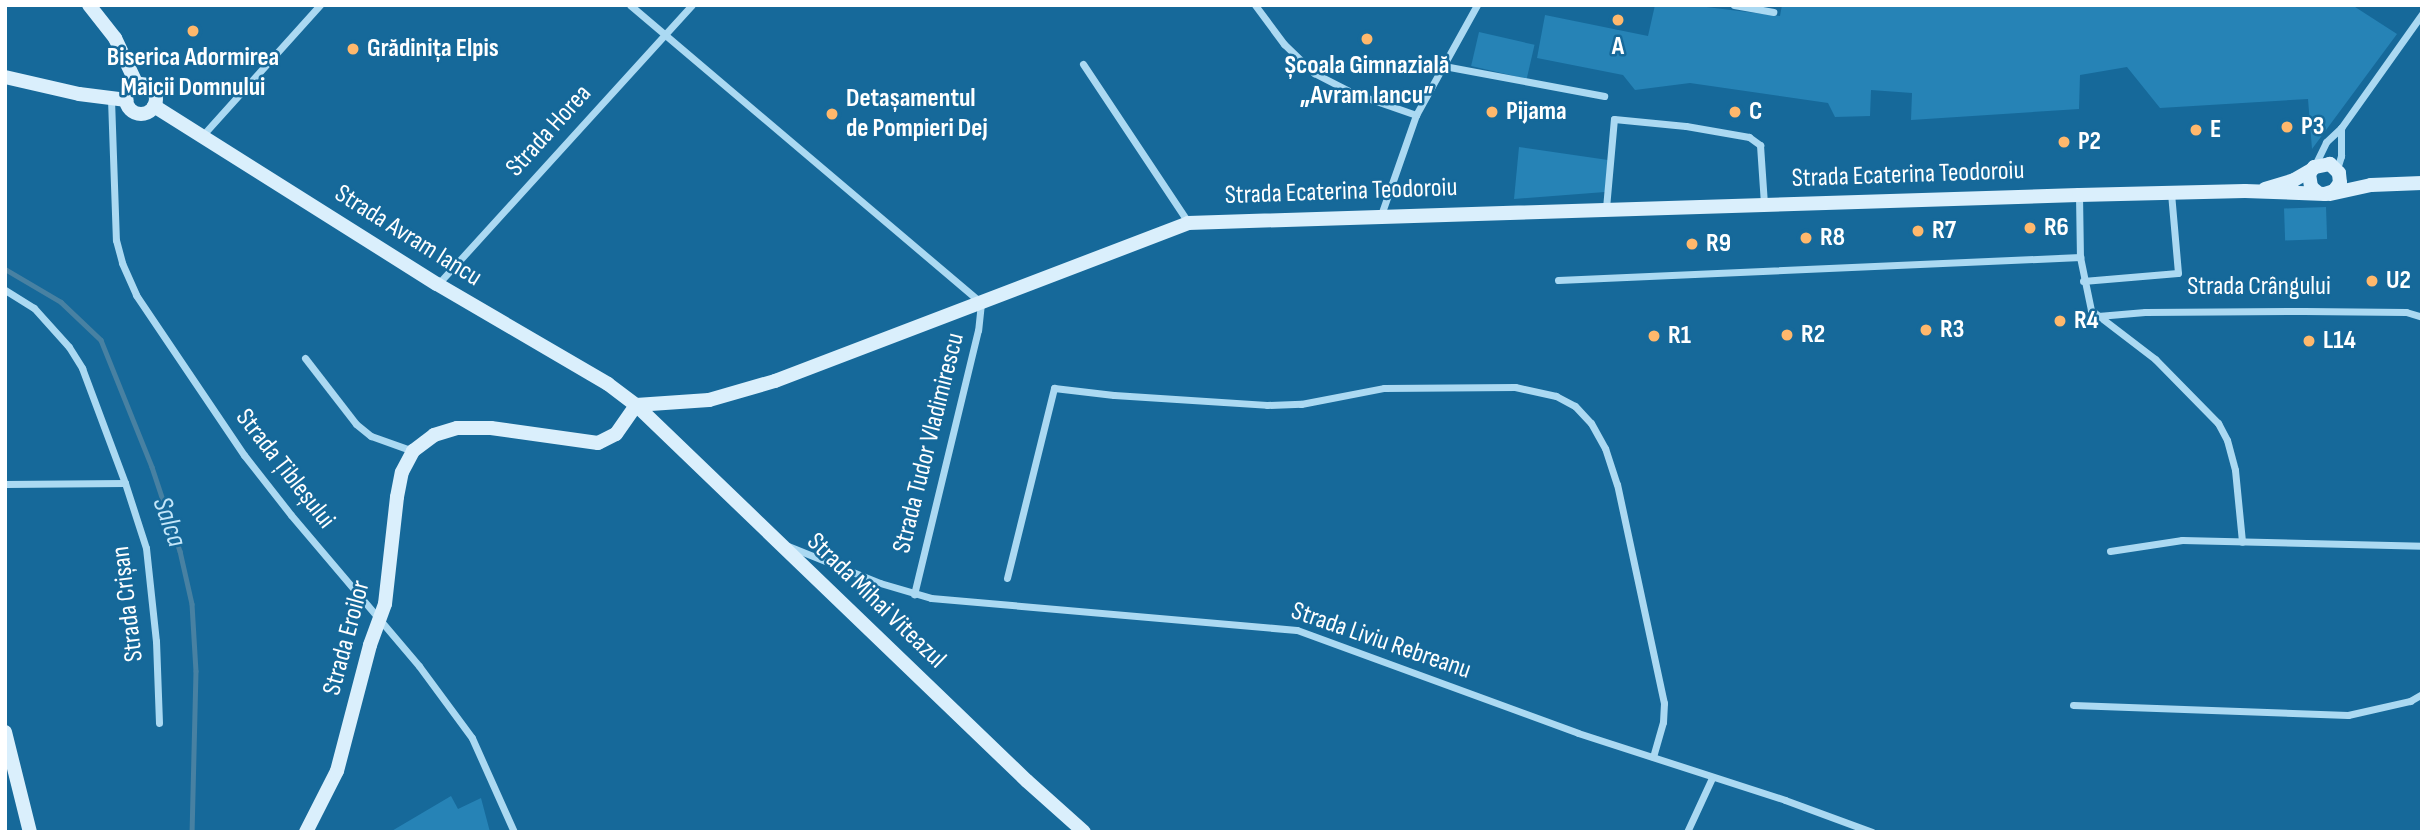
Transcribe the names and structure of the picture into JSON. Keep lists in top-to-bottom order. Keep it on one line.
{"streets":{"main road":["Strada Ecaterina Teodoroiu","Strada Avram Iancu","Strada Mihai Viteazul","Strada Eroilor"],"street":["Strada Horea","Strada Crângului","Strada Tudor Vladimirescu","Strada Țibleșului","Strada Crișan","Strada Liviu Rebreanu"]},"crossings":[["Strada Horea","Strada Avram Iancu"],["Strada Ecaterina Teodoroiu","Strada Avram Iancu"],["Strada Ecaterina Teodoroiu","Strada Tudor Vladimirescu"],["Strada Ecaterina Teodoroiu","Strada Mihai Viteazul"],["Strada Avram Iancu","Strada Mihai Viteazul"],["Strada Tudor Vladimirescu","Strada Liviu Rebreanu"],["Strada Țibleșului","Strada Eroilor"],["Strada Mihai Viteazul","Strada Liviu Rebreanu"]],"water":["Salca"],"places":["A","Biserica Adormirea Maicii Domnului","Școala Gimnazială „Avram Iancu”","Grădinița Elpis","Pijama","C","Detașamentul de Pompieri Dej","P3","E","P2","R6","R7","R8","R9","U2","R4","R3","R2","R1","L14"]}
